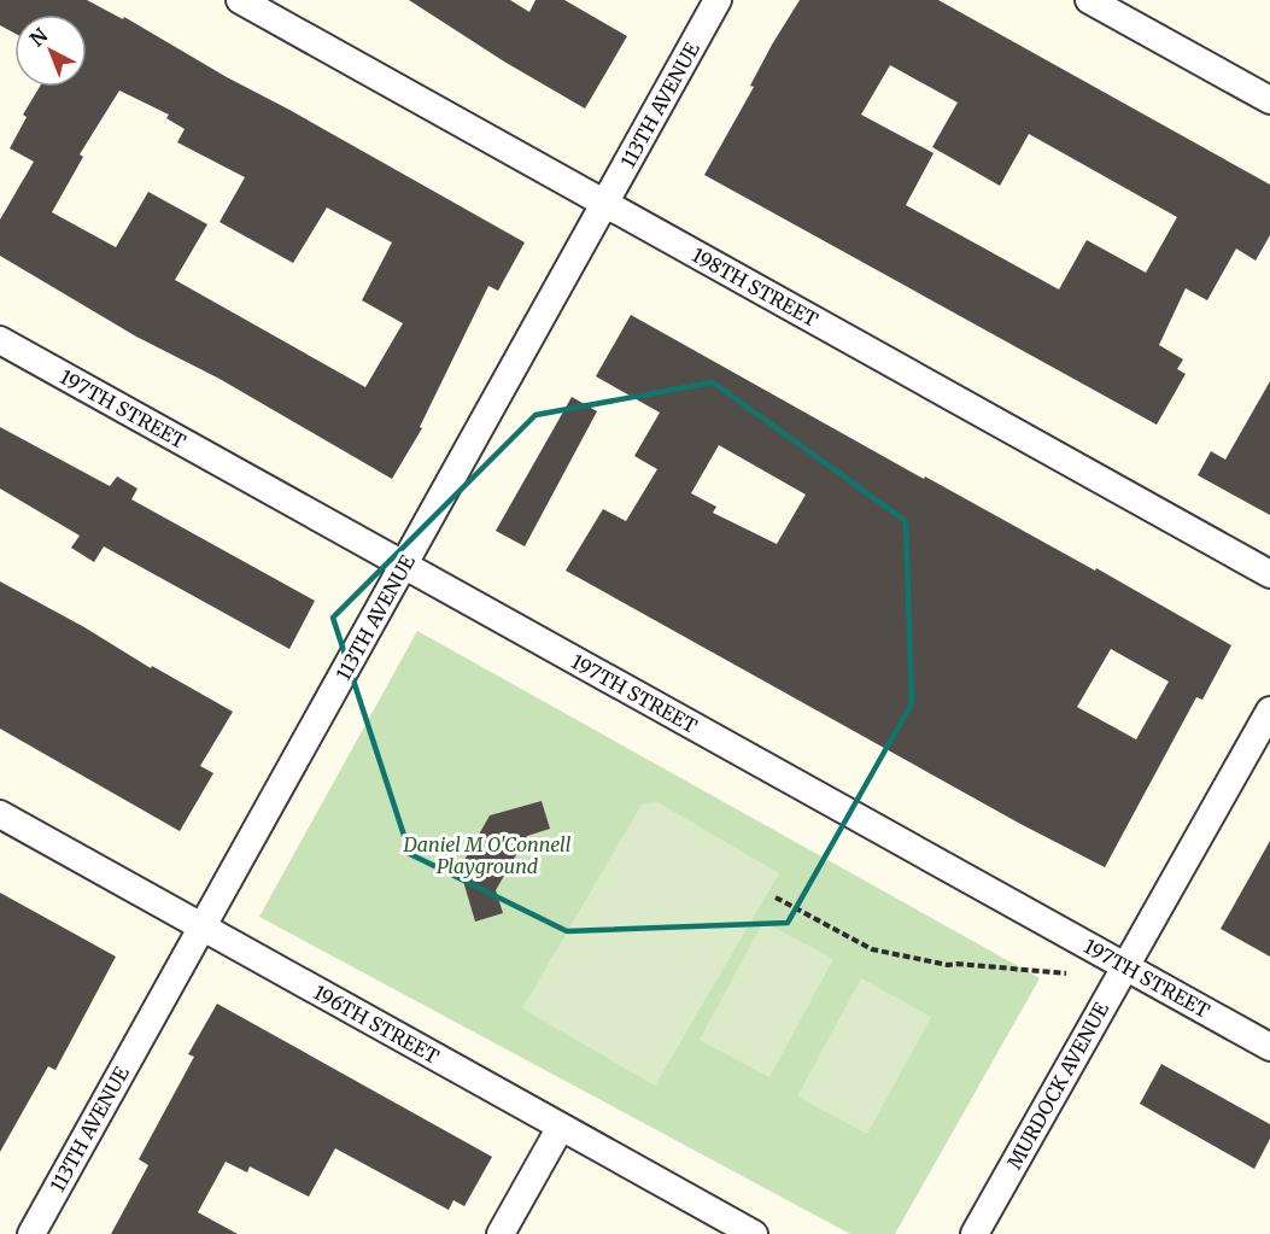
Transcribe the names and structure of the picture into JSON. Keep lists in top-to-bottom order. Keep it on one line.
{"streets":{"street":["113TH AVENUE","198TH STREET","197TH STREET","196TH STREET","MURDOCK AVENUE"]},"crossings":[["113TH AVENUE","198TH STREET"],["113TH AVENUE","197TH STREET"],["113TH AVENUE","196TH STREET"],["197TH STREET","MURDOCK AVENUE"]],"parks":["Daniel M O'Connell Playground"],"north":"top left"}
